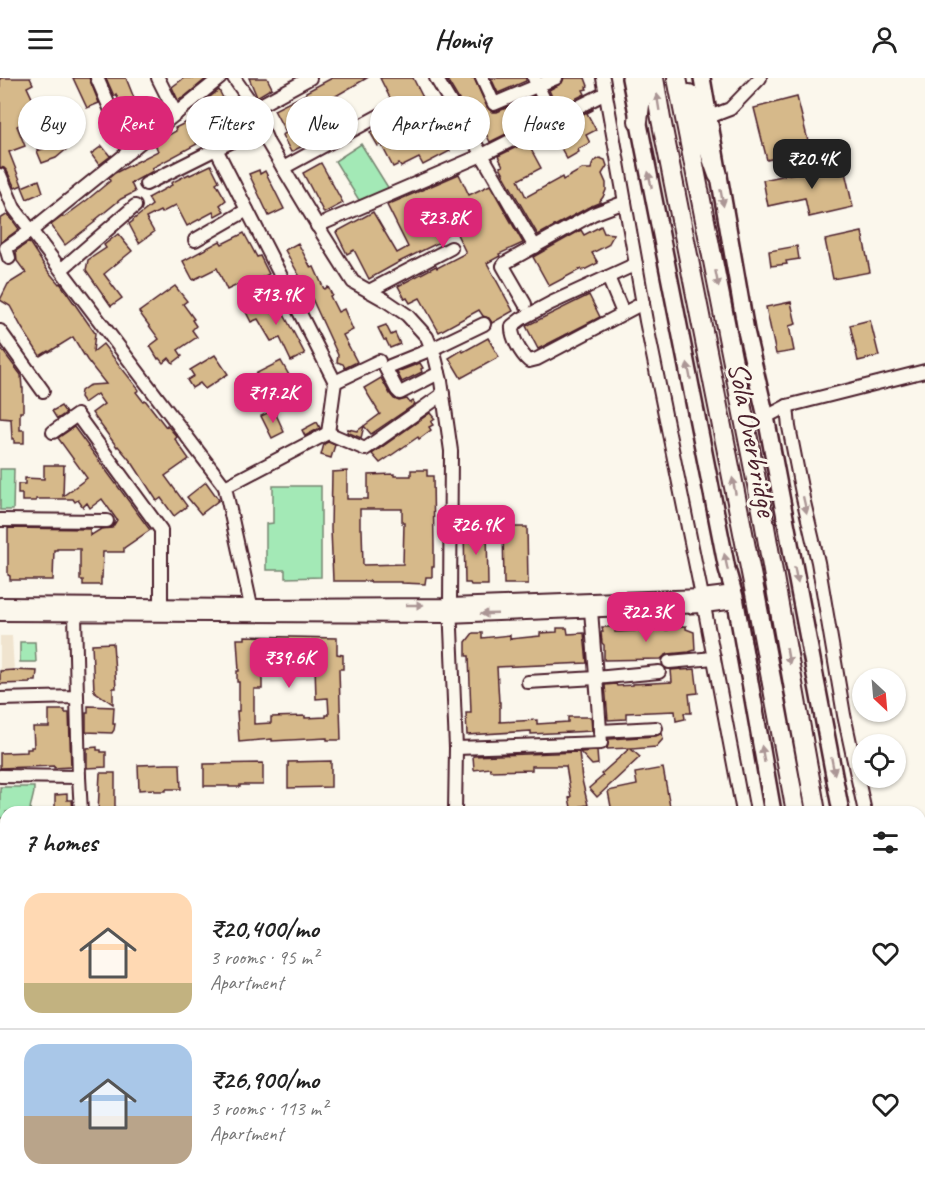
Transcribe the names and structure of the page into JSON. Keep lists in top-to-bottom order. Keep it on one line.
{"streets":{"highway":["Sola Overbridge"]},"north":"bottom right","page":{"header":"Homiq","chip":["Buy","Rent","Filters","New","Apartment","House"],"price":["₹20.4K","₹23.8K","₹13.9K","₹17.2K","₹26.9K","₹22.3K","₹39.6K"],"heading":"7 homes","list":[{"name":"₹20,400/mo","note":"3 rooms · 95 m² · Apartment"},{"name":"₹26,900/mo","note":"3 rooms · 113 m² · Apartment"}]}}
